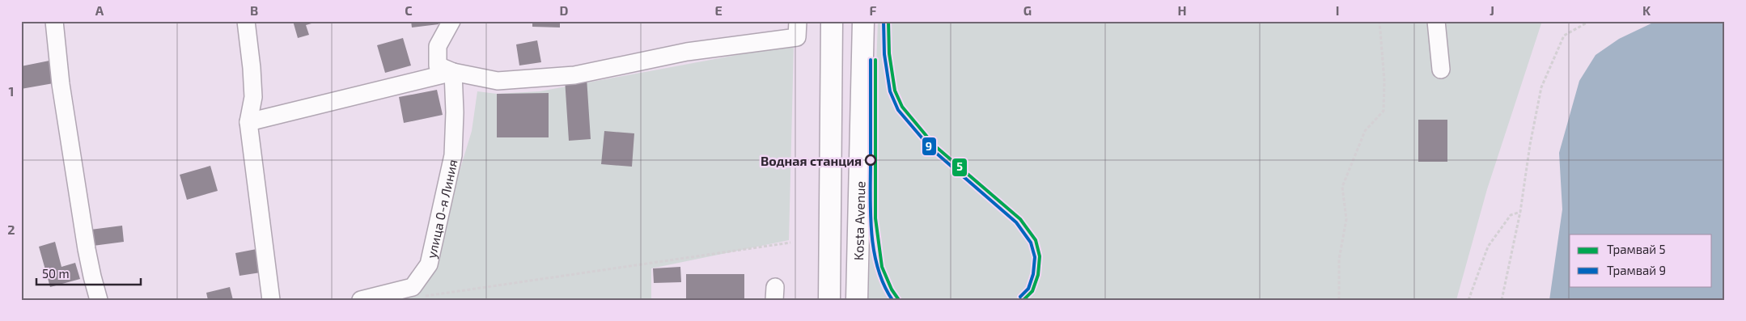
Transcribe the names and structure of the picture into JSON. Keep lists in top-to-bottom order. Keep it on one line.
{"streets":{"main road":["Kosta Avenue"],"street":["улица 0-я Линия"]},"places":["Водная станция"],"lines":["tram line 5","tram line 9"],"legend":["Трамвай 5","Трамвай 9"],"scale_bar":"50 m","grid":{"columns":["A","B","C","D","E","F","G","H","I","J","K"],"rows":["1","2"]}}
